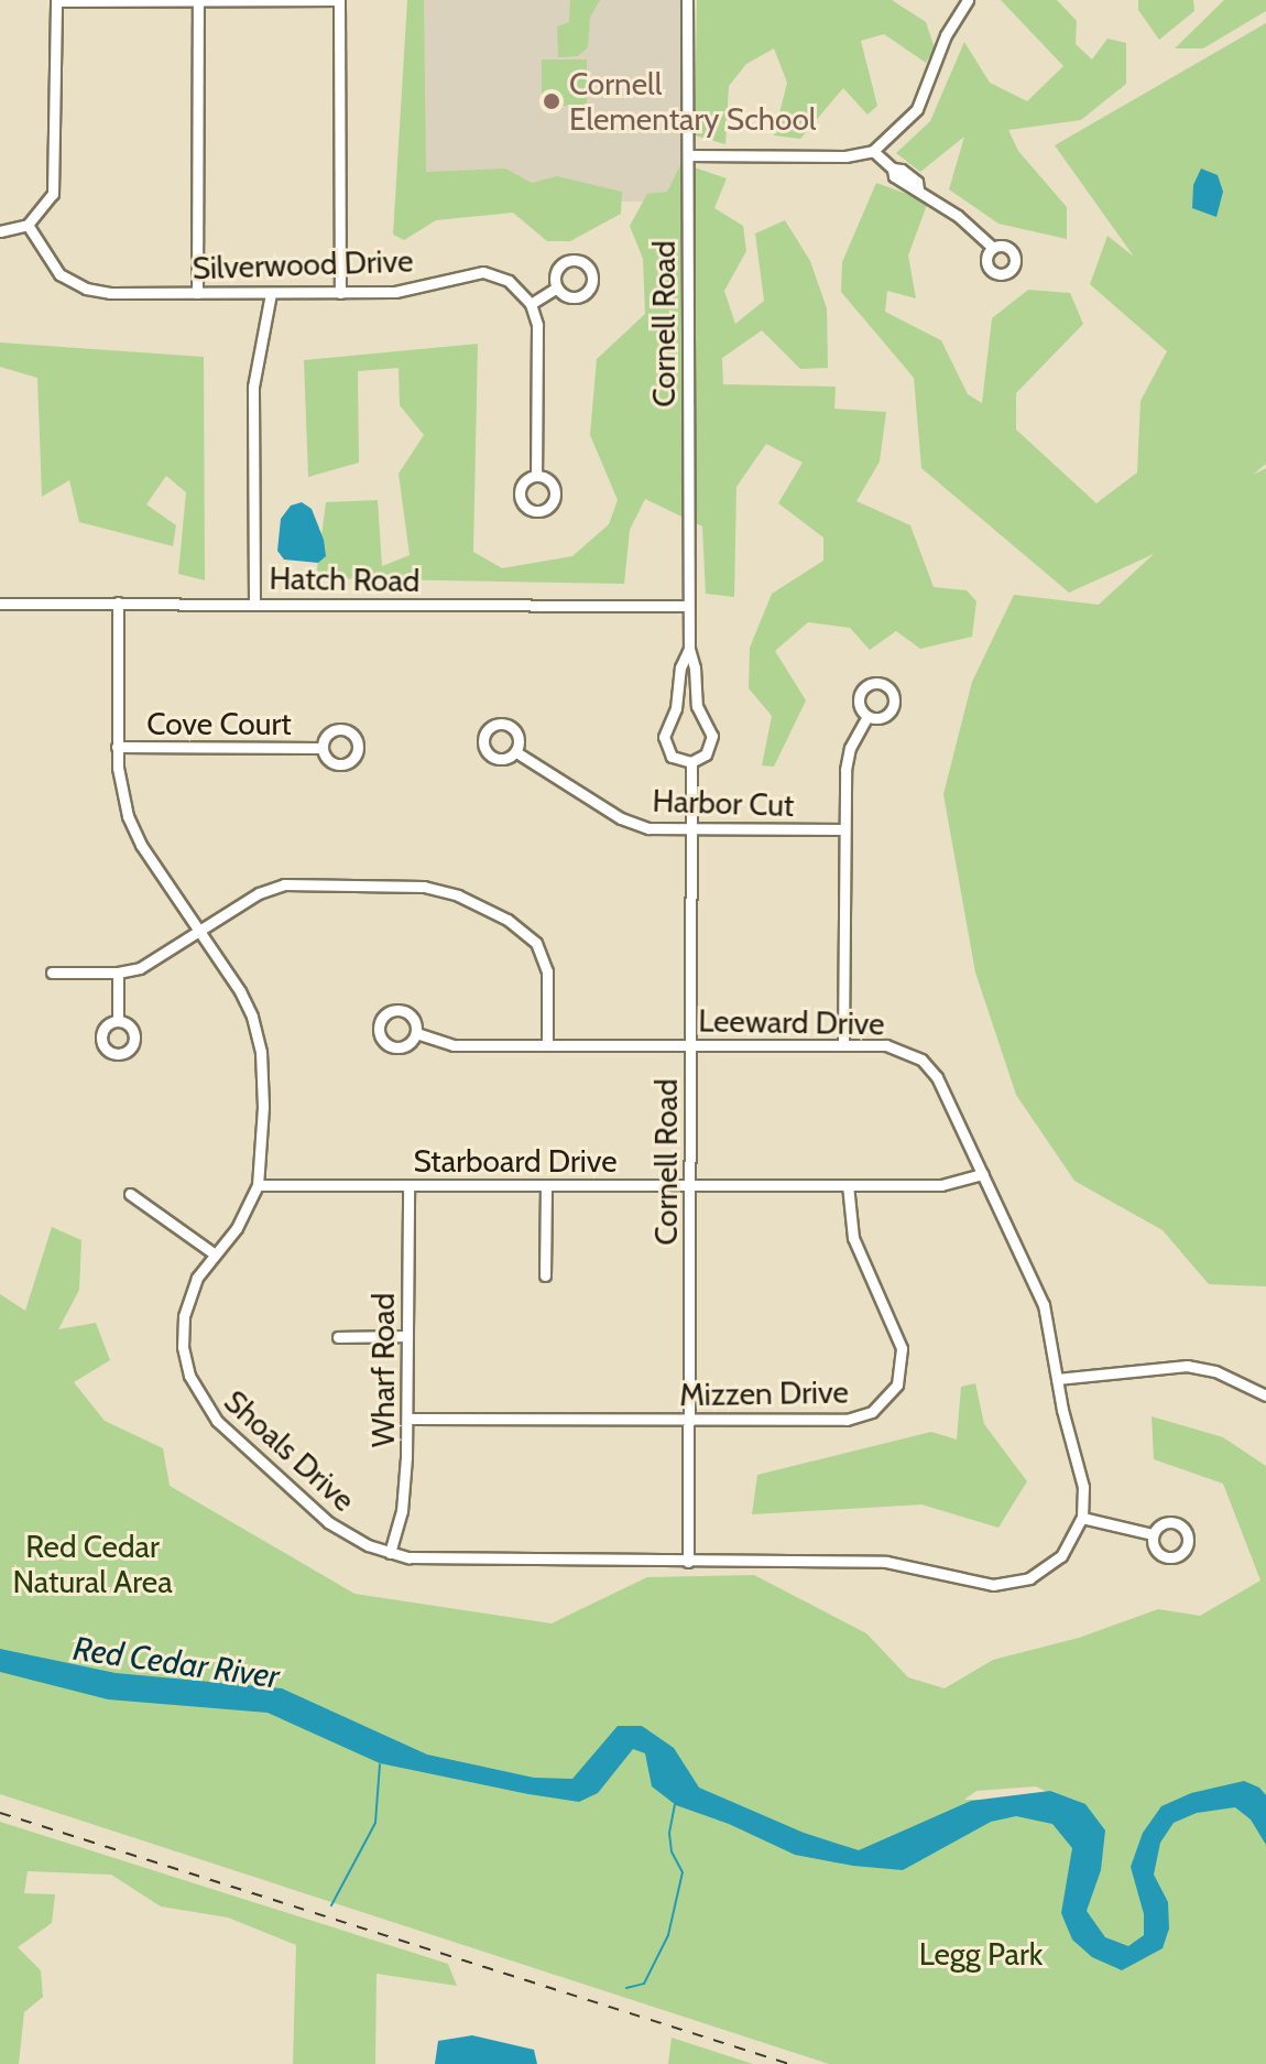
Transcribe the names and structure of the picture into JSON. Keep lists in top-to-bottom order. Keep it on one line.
{"streets":{"street":["Silverwood Drive","Cornell Road","Hatch Road","Cove Court","Harbor Cut","Leeward Drive","Starboard Drive","Wharf Road","Mizzen Drive","Shoals Drive"]},"crossings":[["Cornell Road","Hatch Road"],["Cornell Road","Harbor Cut"],["Cornell Road","Leeward Drive"],["Cornell Road","Starboard Drive"],["Cornell Road","Mizzen Drive"],["Cornell Road","Shoals Drive"],["Hatch Road","Shoals Drive"],["Cove Court","Shoals Drive"],["Leeward Drive","Starboard Drive"],["Starboard Drive","Wharf Road"],["Starboard Drive","Mizzen Drive"],["Starboard Drive","Shoals Drive"],["Wharf Road","Mizzen Drive"],["Wharf Road","Shoals Drive"]],"water":["Red Cedar River"],"parks":["Red Cedar Natural Area","Legg Park"],"places":["Cornell Elementary School"]}
